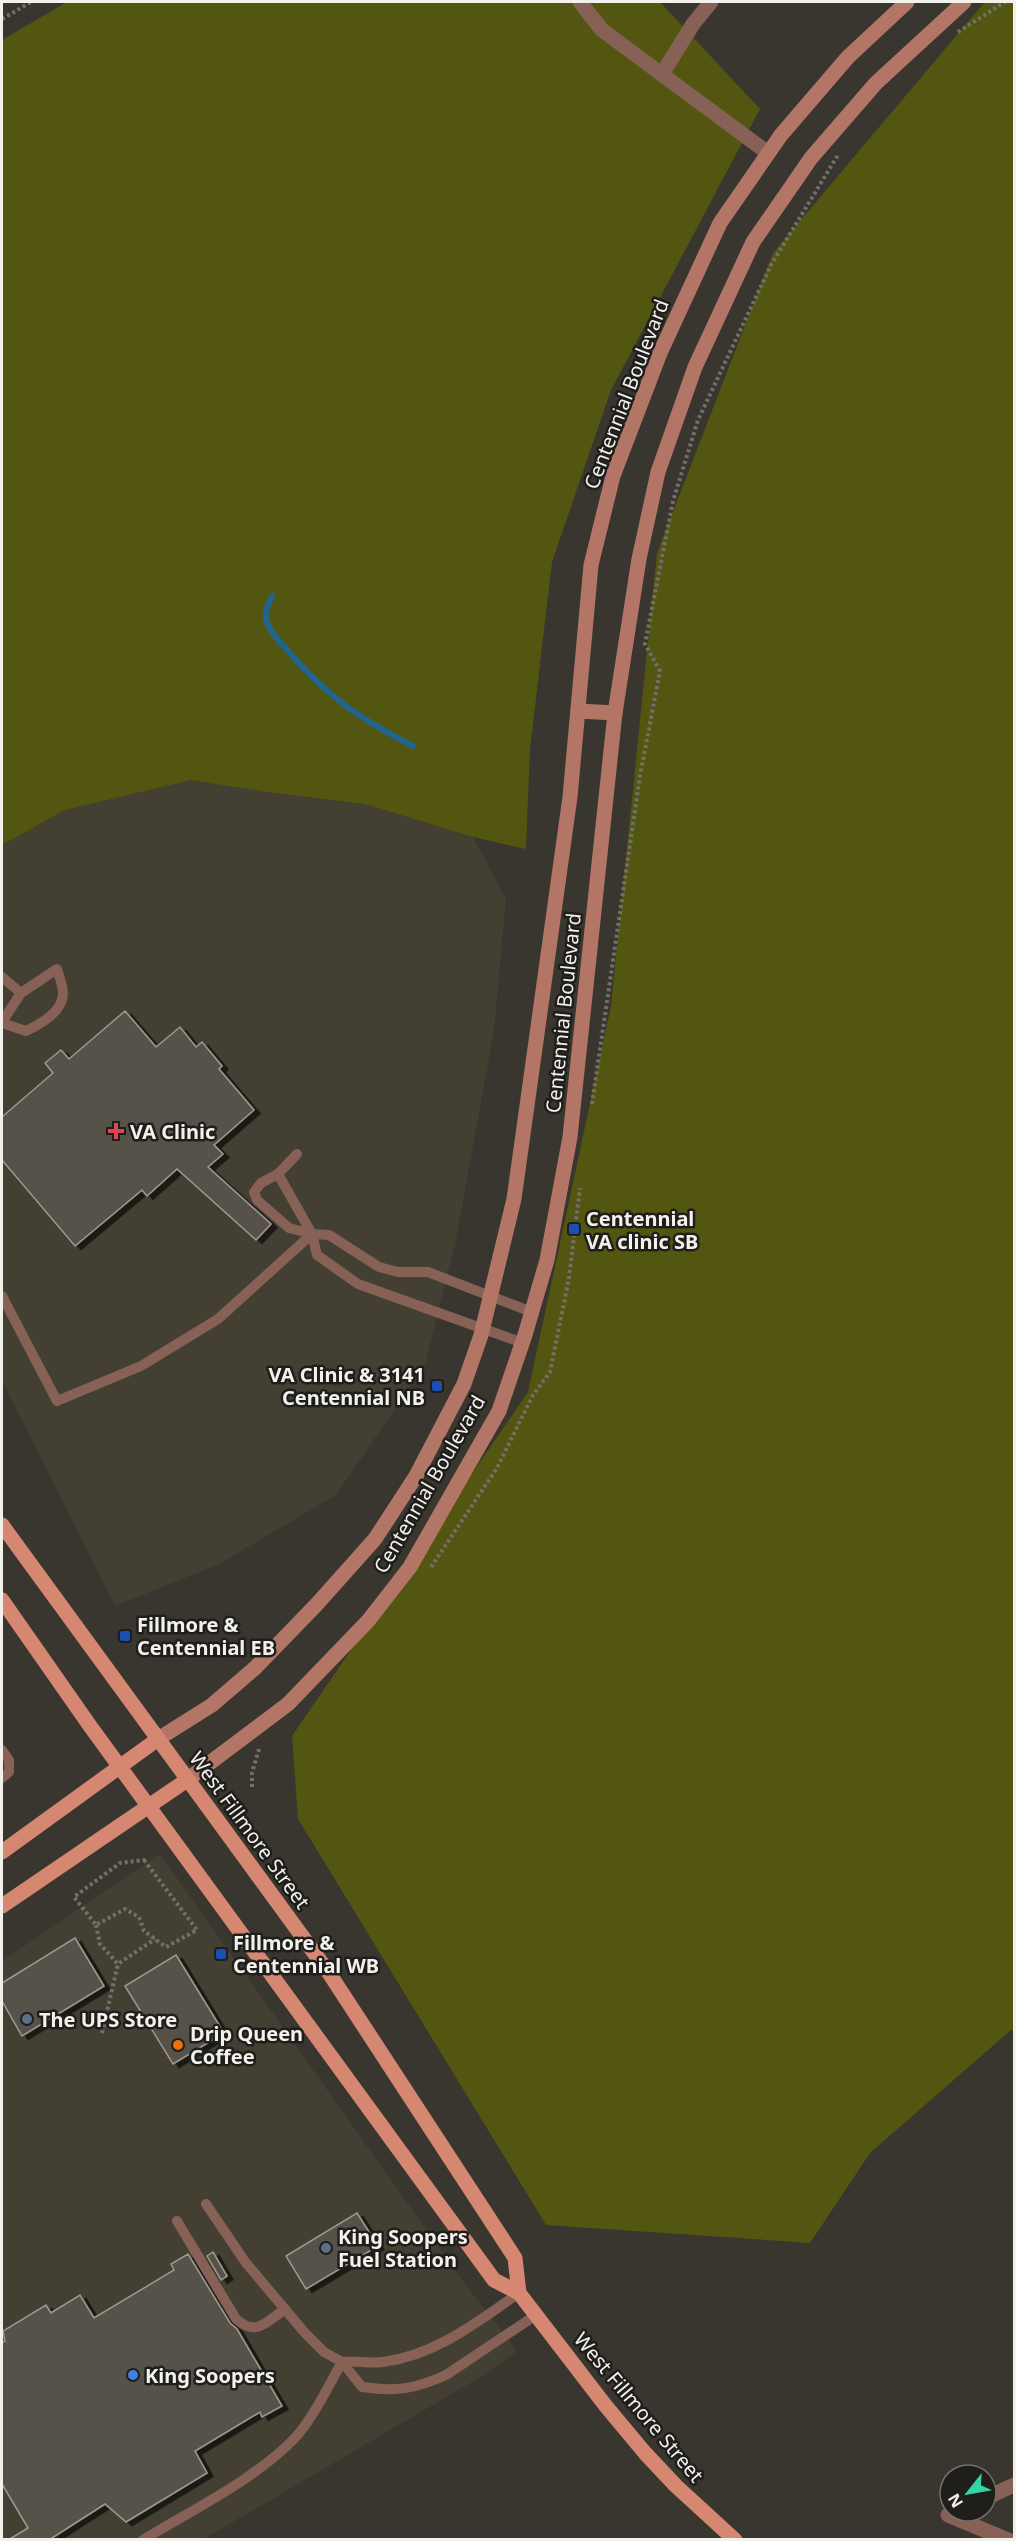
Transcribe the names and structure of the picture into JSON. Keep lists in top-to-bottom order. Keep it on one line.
{"streets":{"main road":["Centennial Boulevard","West Fillmore Street"]},"crossings":[["Centennial Boulevard","West Fillmore Street"]],"places":{"health":["VA Clinic"],"transit":["Centennial VA clinic SB","VA Clinic & 3141 Centennial NB","Fillmore & Centennial EB","Fillmore & Centennial WB"],"other":["The UPS Store","Drip Queen Coffee","King Soopers Fuel Station","King Soopers"]},"north":"bottom left"}
